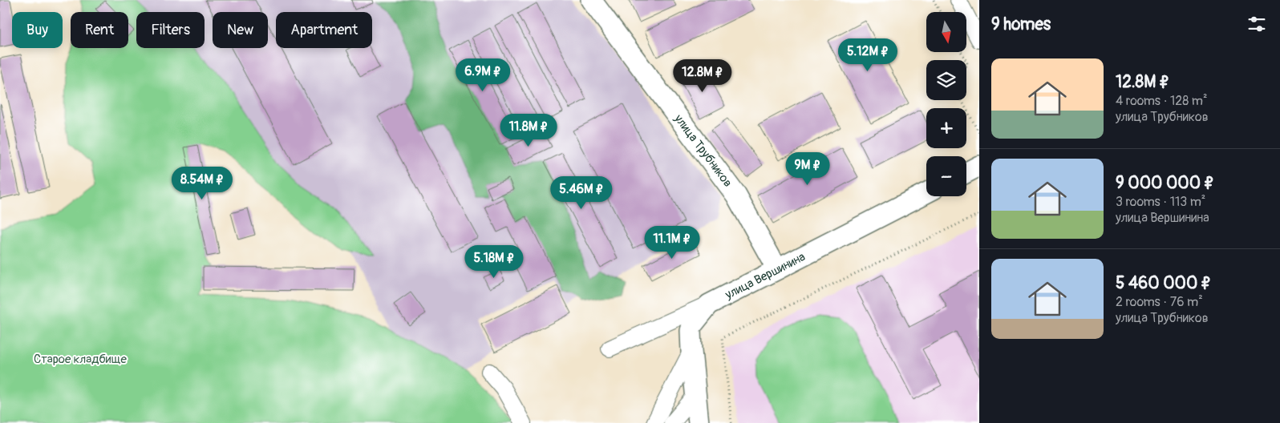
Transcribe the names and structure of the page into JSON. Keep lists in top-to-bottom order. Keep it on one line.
{"streets":{"main road":["улица Трубников","улица Вершинина"]},"crossings":[["улица Трубников","улица Вершинина"]],"parks":["Старое кладбище"],"north":"bottom","page":{"heading":"9 homes","map_buttons":["+","−"],"chip":["Buy","Rent","Filters","New","Apartment"],"price":["5.12M ₽","6.9M ₽","12.8M ₽","11.8M ₽","9M ₽","8.54M ₽","5.46M ₽","11.1M ₽","5.18M ₽"],"list":[{"name":"12.8M ₽","note":"4 rooms · 128 m² · улица Трубников"},{"name":"9 000 000 ₽","note":"3 rooms · 113 m² · улица Вершинина"},{"name":"5 460 000 ₽","note":"2 rooms · 76 m² · улица Трубников"}]}}
